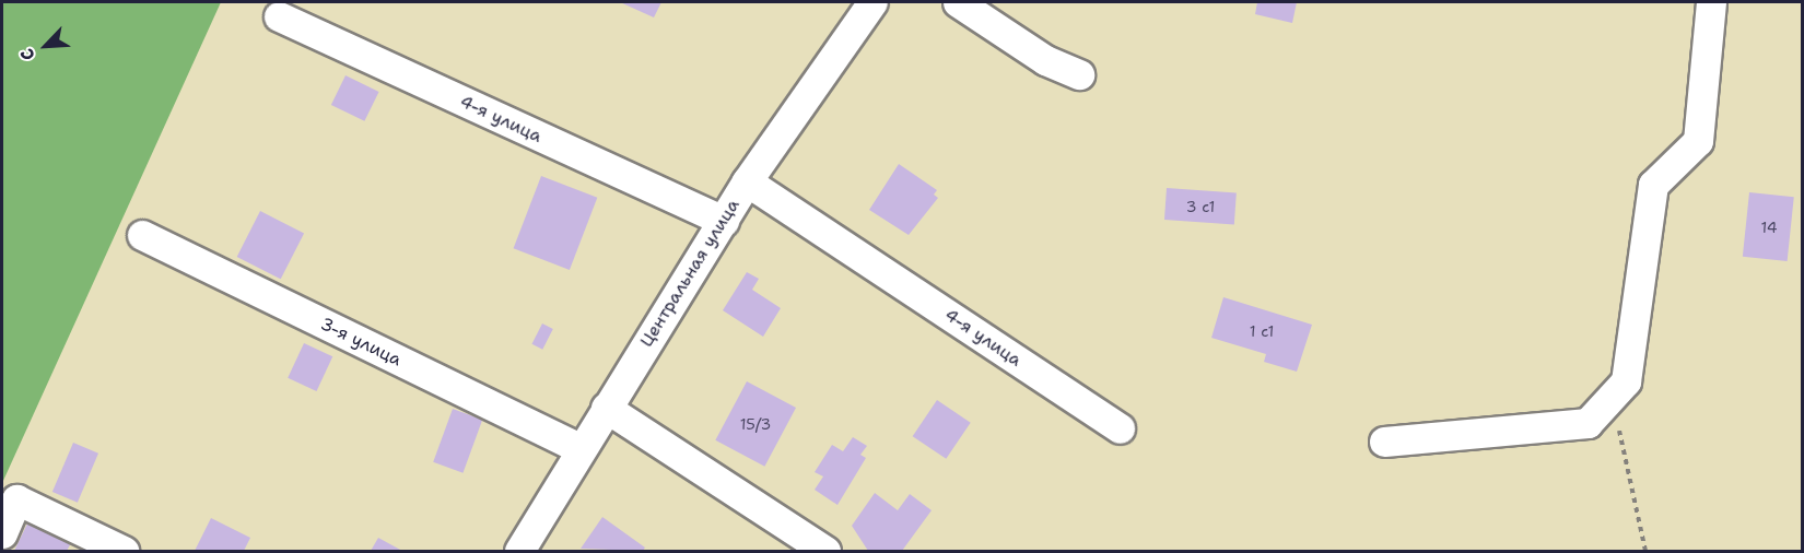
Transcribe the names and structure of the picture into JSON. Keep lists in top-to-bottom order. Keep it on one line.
{"streets":{"street":["4-я улица","Центральная улица","3-я улица"]},"crossings":[["4-я улица","Центральная улица"],["Центральная улица","3-я улица"]],"house_numbers":["3 с1","14","1 с1","15/3"],"north":"bottom left"}
